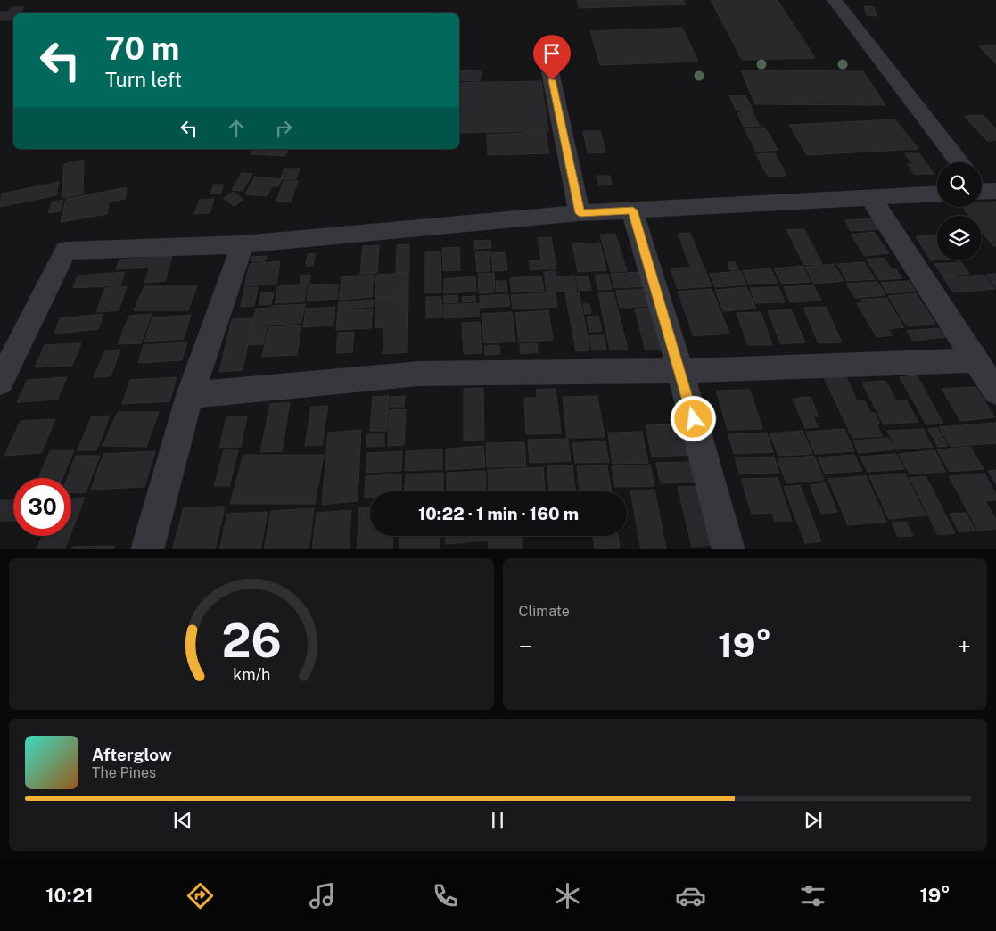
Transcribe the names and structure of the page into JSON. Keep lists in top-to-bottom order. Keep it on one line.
{"page":{"turn":["70 m","Turn left"],"limit":"30","trip":"10:22 · 1 min · 160 m","tile":"Climate","heat":["−","19°","+"],"song":["Afterglow","The Pines"],"tabs":["10:21","19°"],"gauge":["26","km/h"]}}
